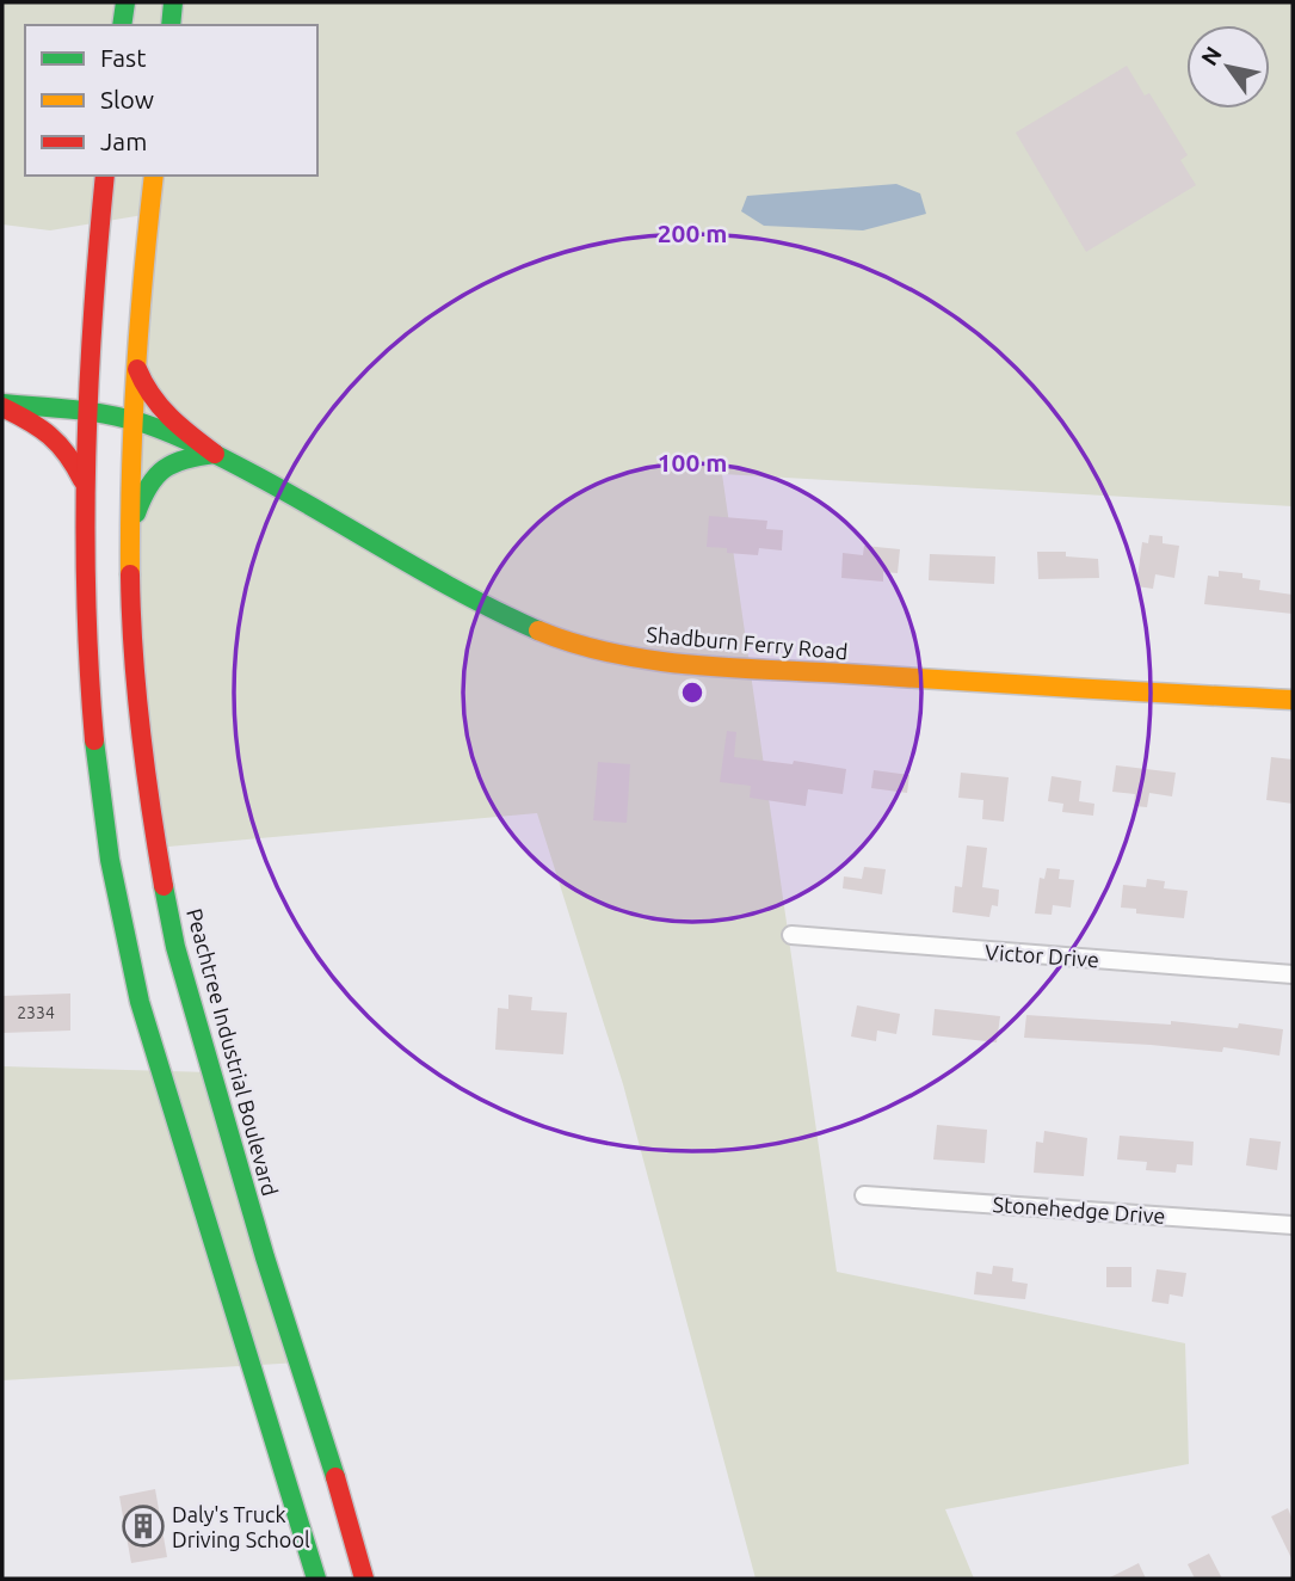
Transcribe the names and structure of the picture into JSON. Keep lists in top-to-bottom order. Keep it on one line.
{"streets":{"main road":["Shadburn Ferry Road","Peachtree Industrial Boulevard"],"street":["Victor Drive","Stonehedge Drive"]},"crossings":[["Shadburn Ferry Road","Peachtree Industrial Boulevard"]],"places":{"building":["Daly's Truck Driving School"]},"house_numbers":["2334"],"legend":["Fast","Slow","Jam"],"north":"top left","rings":["200 m","100 m"]}
